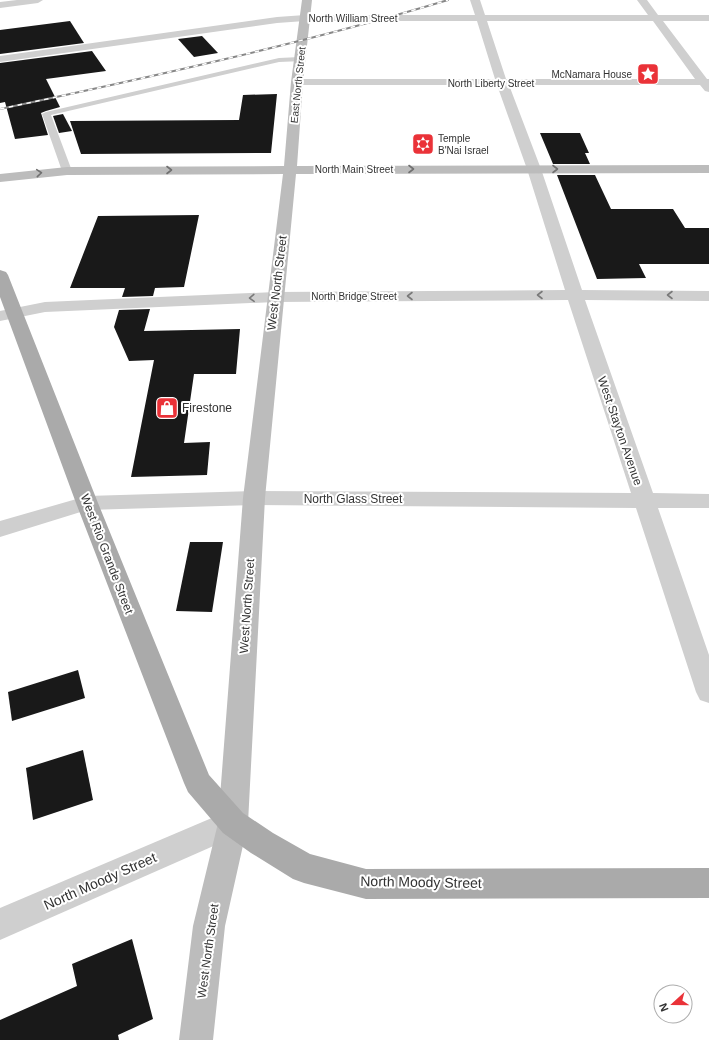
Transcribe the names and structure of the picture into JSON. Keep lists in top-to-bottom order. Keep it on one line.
{"streets":{"main road":["West Rio Grande Street","North Moody Street"],"street":["North William Street","North Liberty Street","East North Street","North Main Street","West North Street","North Bridge Street","West Stayton Avenue","North Glass Street"]},"crossings":[["North William Street","East North Street"],["North William Street","West Stayton Avenue"],["North Liberty Street","East North Street"],["North Liberty Street","West Stayton Avenue"],["East North Street","North Main Street"],["East North Street","West North Street"],["North Main Street","West North Street"],["North Main Street","West Stayton Avenue"],["West North Street","North Bridge Street"],["West North Street","North Glass Street"],["West North Street","West Rio Grande Street"],["West North Street","North Moody Street"],["North Bridge Street","West Stayton Avenue"],["North Bridge Street","West Rio Grande Street"],["West Stayton Avenue","North Glass Street"],["North Glass Street","West Rio Grande Street"],["West Rio Grande Street","North Moody Street"]],"one_way":["North Main Street","North Bridge Street"],"places":{"place":["McNamara House"],"synagogue":["Temple B'Nai Israel"],"shop":["Firestone"]},"north":"left"}
